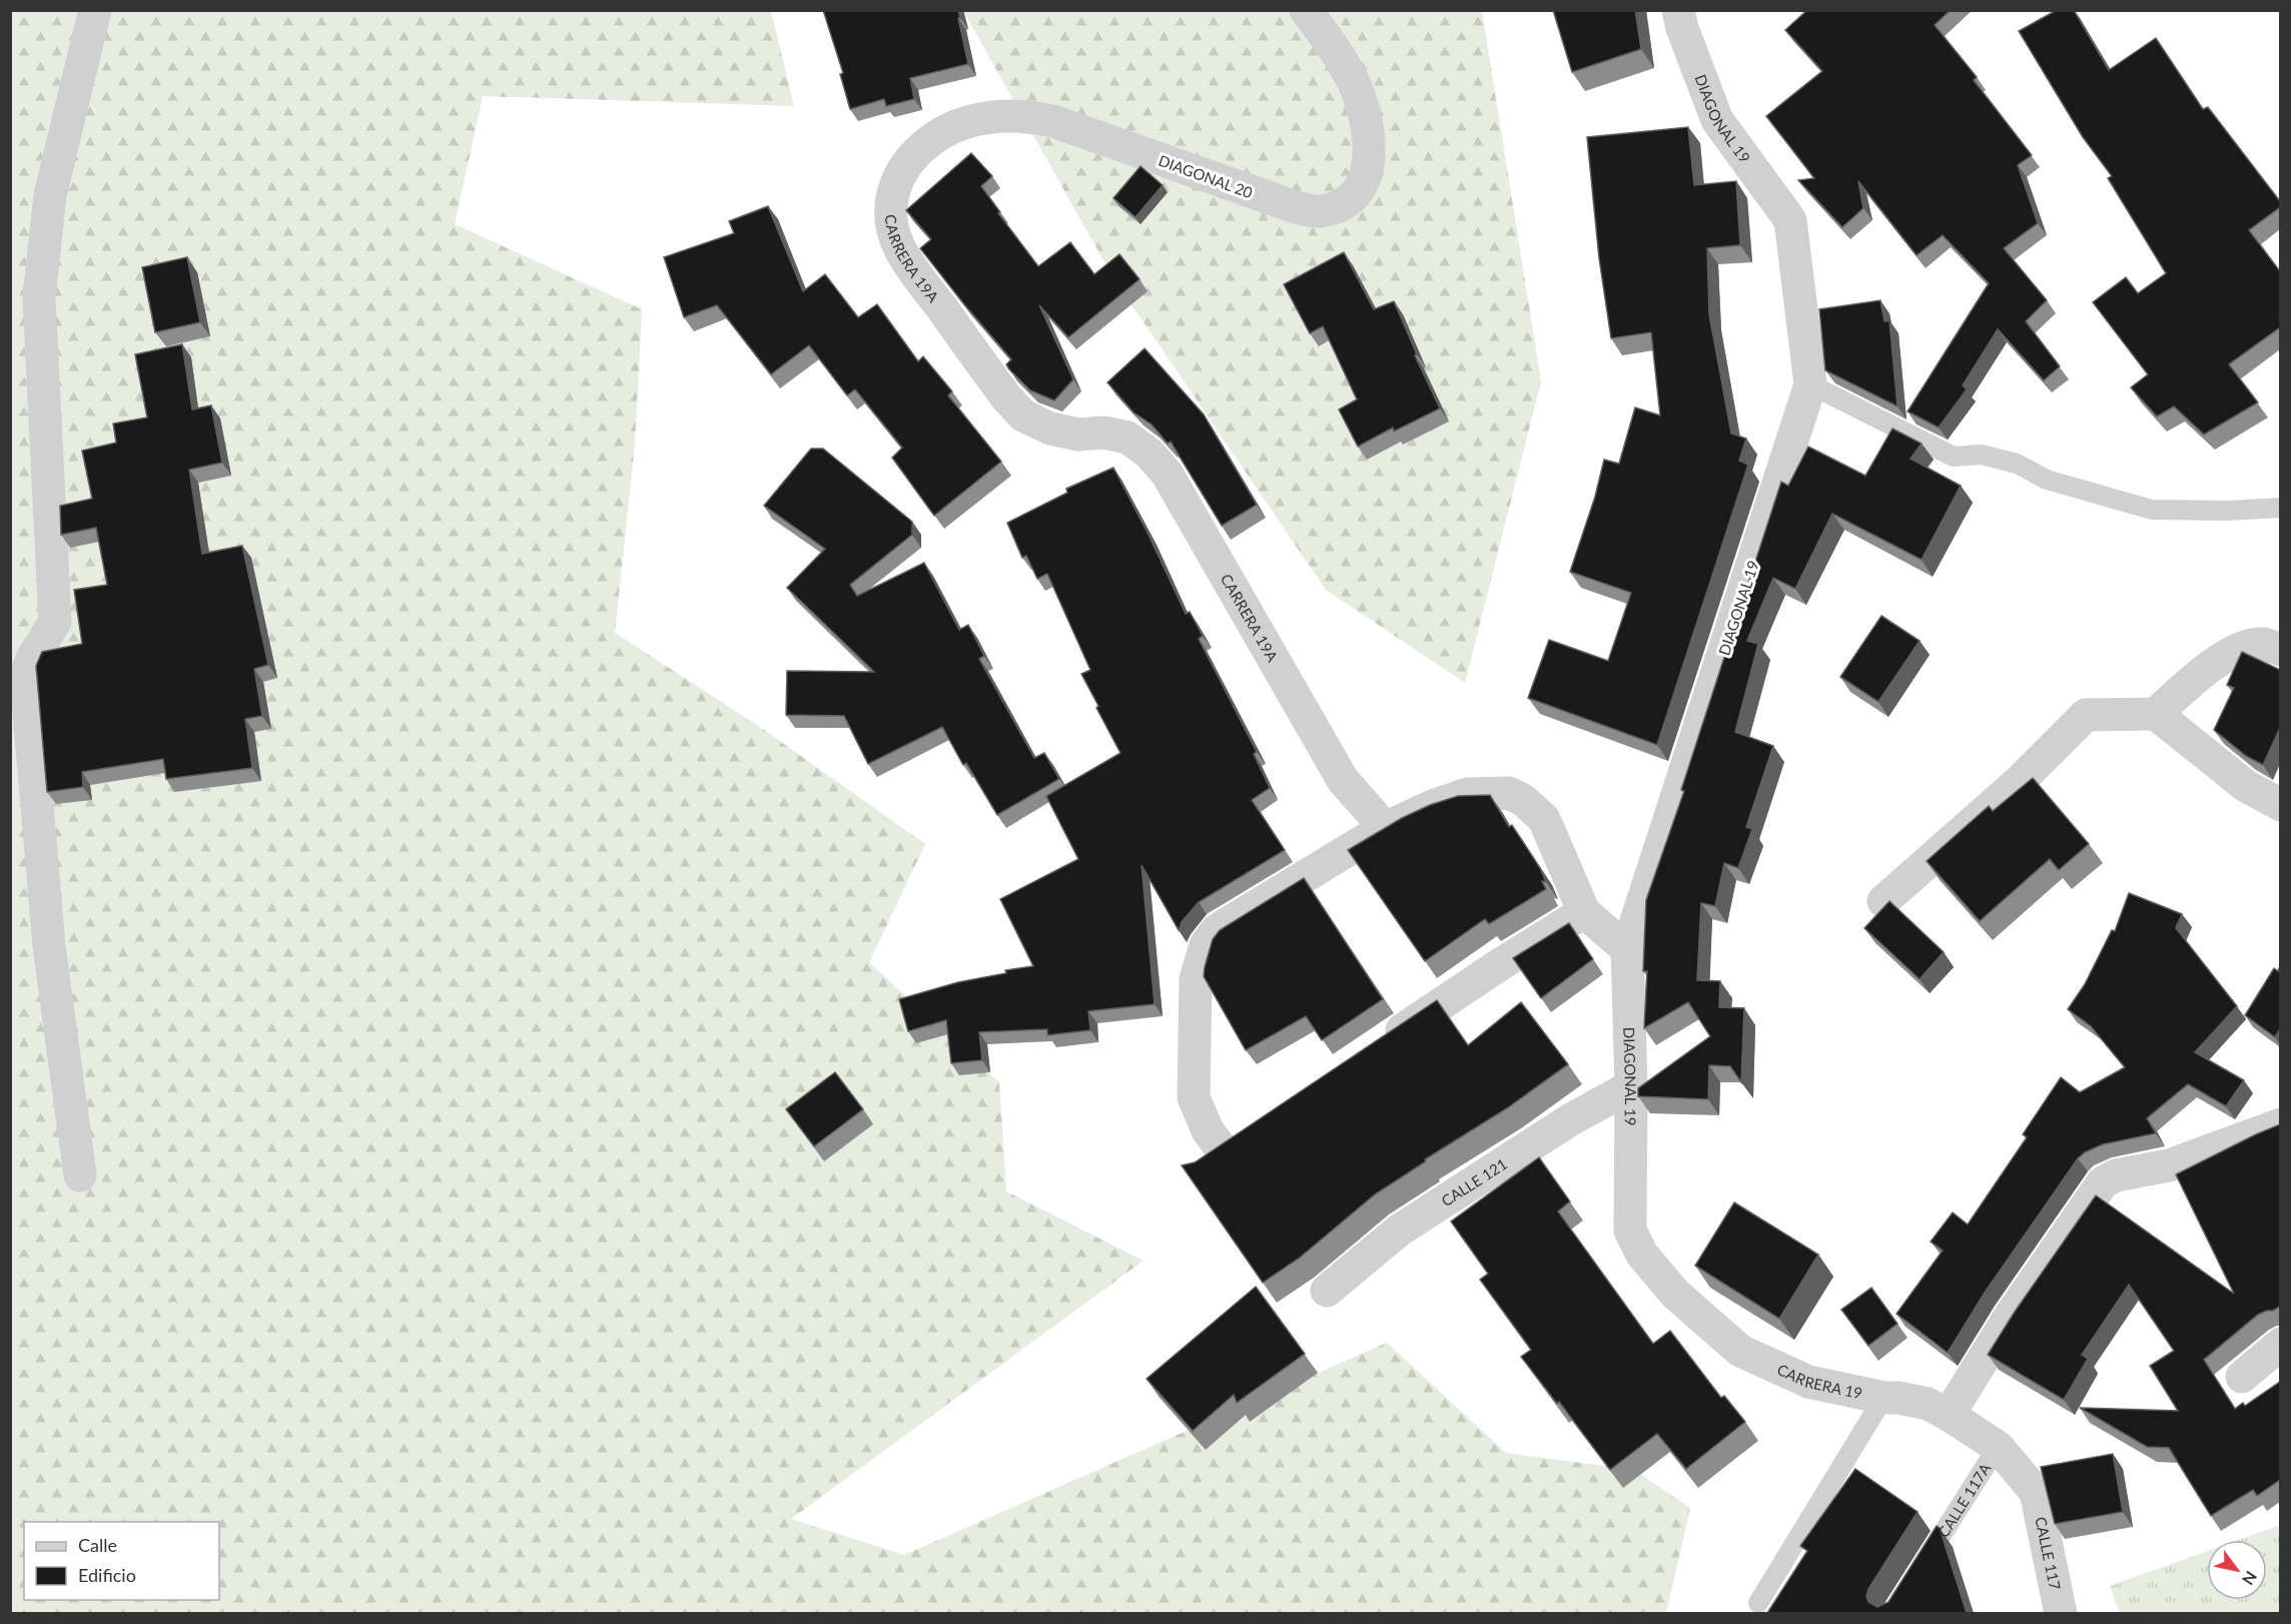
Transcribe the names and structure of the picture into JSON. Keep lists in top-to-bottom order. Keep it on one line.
{"streets":{"street":["DIAGONAL 19","DIAGONAL 20","CARRERA 19A","CALLE 121","CARRERA 19","CALLE 117"],"lane":["CALLE 117A"]},"crossings":[["DIAGONAL 19","CALLE 121"],["DIAGONAL 19","CARRERA 19"],["DIAGONAL 20","CARRERA 19A"],["CARRERA 19","CALLE 117A"],["CARRERA 19","CALLE 117"]],"legend":["Calle","Edificio"],"north":"bottom right"}
